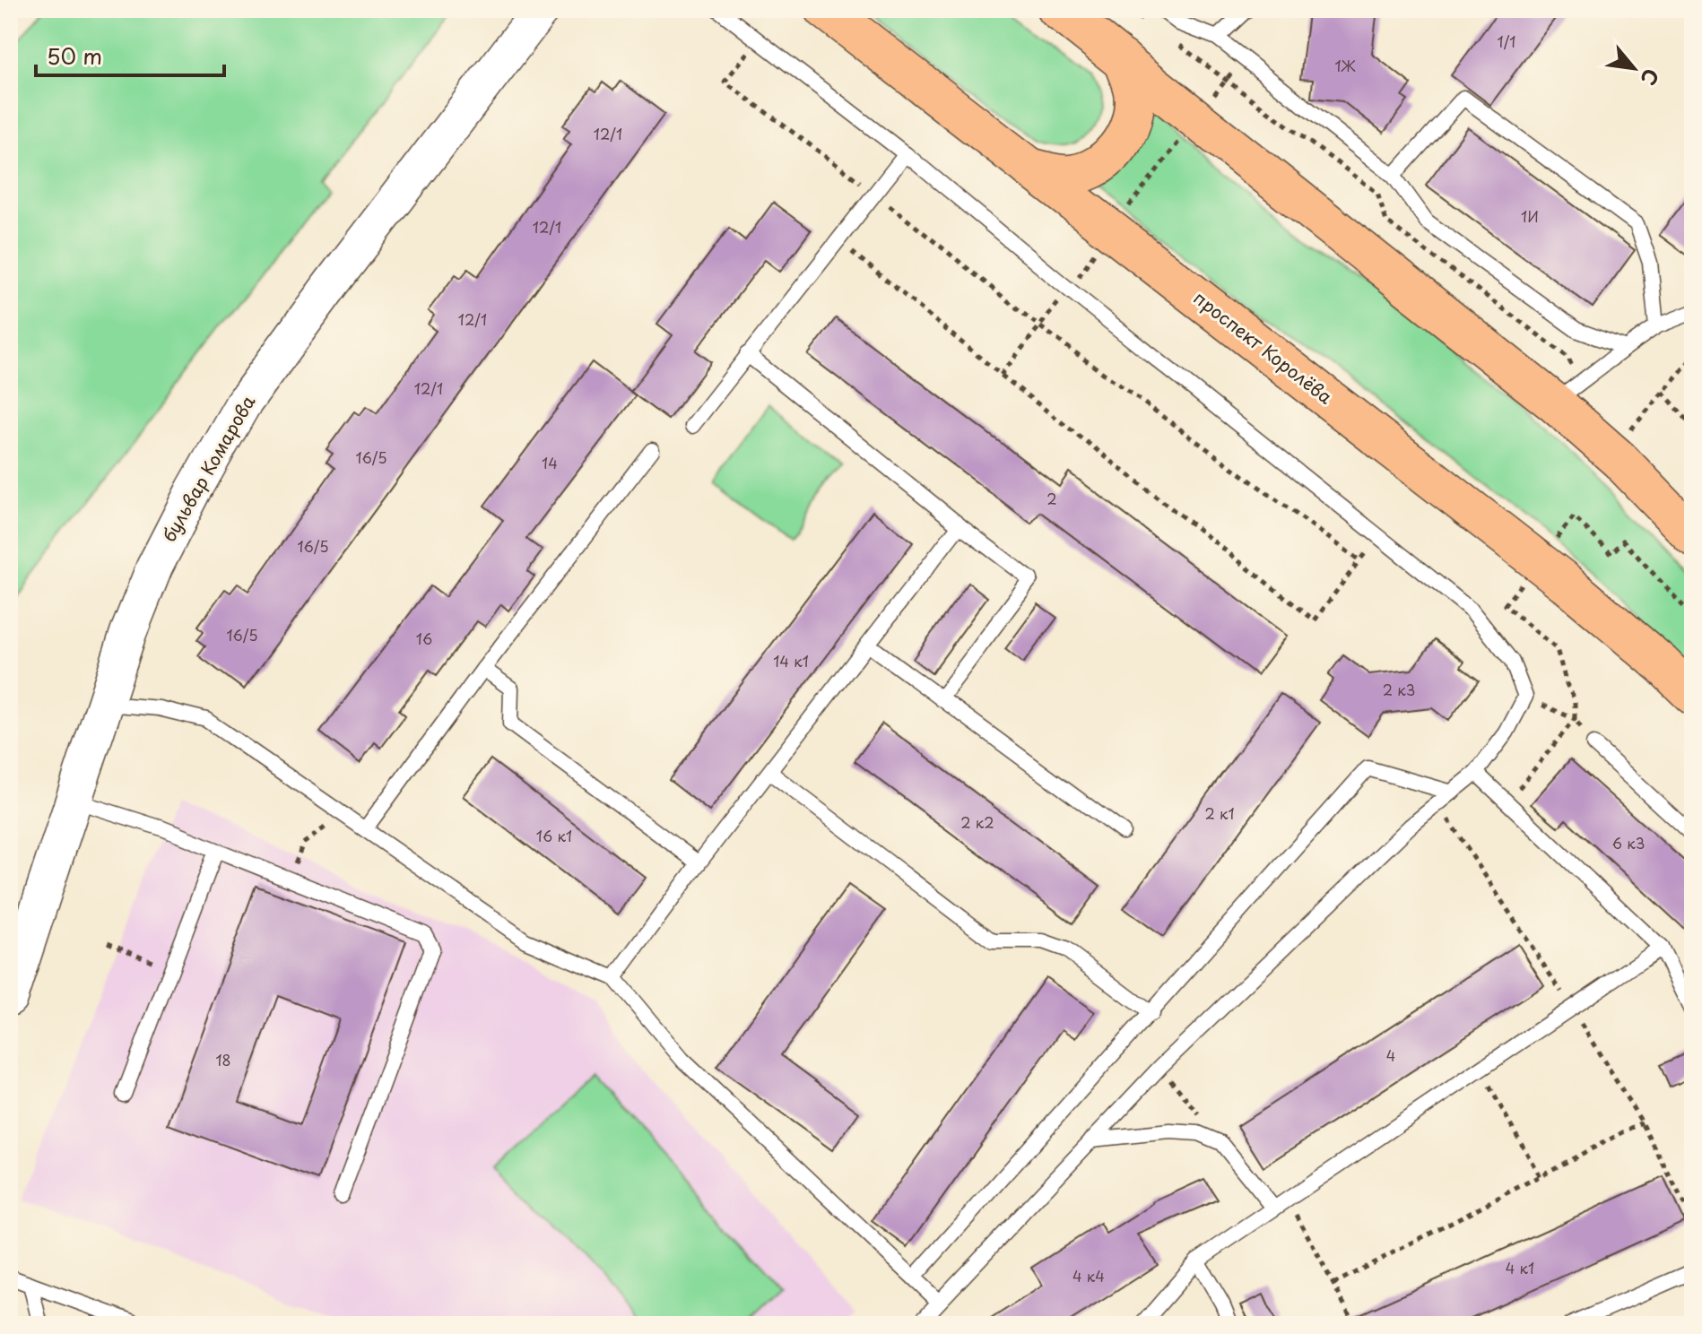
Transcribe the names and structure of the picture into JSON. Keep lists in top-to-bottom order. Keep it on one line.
{"streets":{"main road":["проспект Королёва"],"street":["бульвар Комарова"]},"house_numbers":["1/1","1Ж","12/1","1И","12/1","12/1","12/1","16/5","14","2","16/5","16/5","16","14 к1","2 к3","2 к1","2 к2","16 к1","6 к3","4","18","4 к1","4 к4"],"scale_bar":"50 m","north":"bottom right"}
